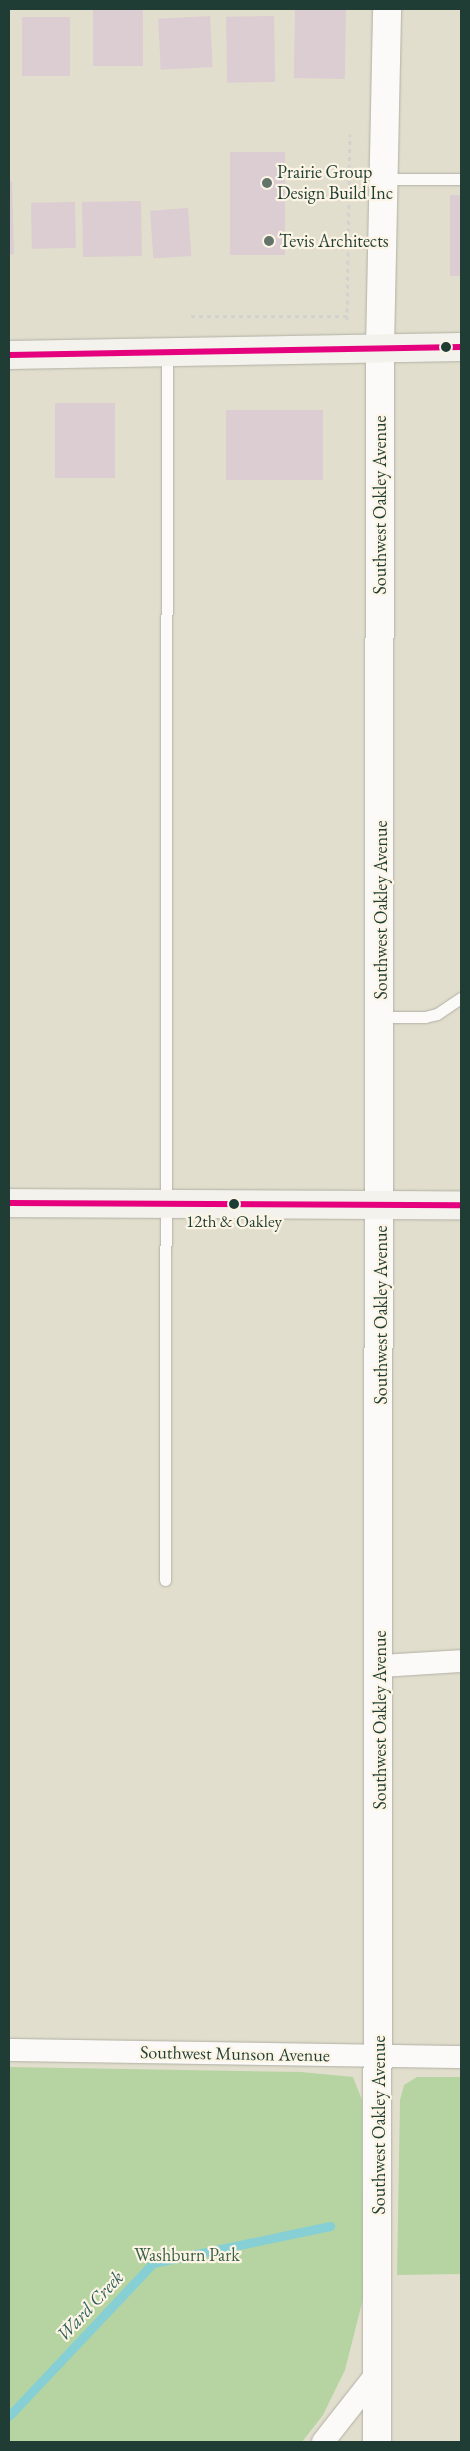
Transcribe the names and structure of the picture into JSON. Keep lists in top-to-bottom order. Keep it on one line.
{"streets":{"street":["Southwest Oakley Avenue","Southwest Munson Avenue"]},"crossings":[["Southwest Oakley Avenue","Southwest Munson Avenue"]],"water":["Ward Creek"],"parks":["Washburn Park"],"places":["Prairie Group Design Build Inc","Tevis Architects","12th & Oakley"]}
